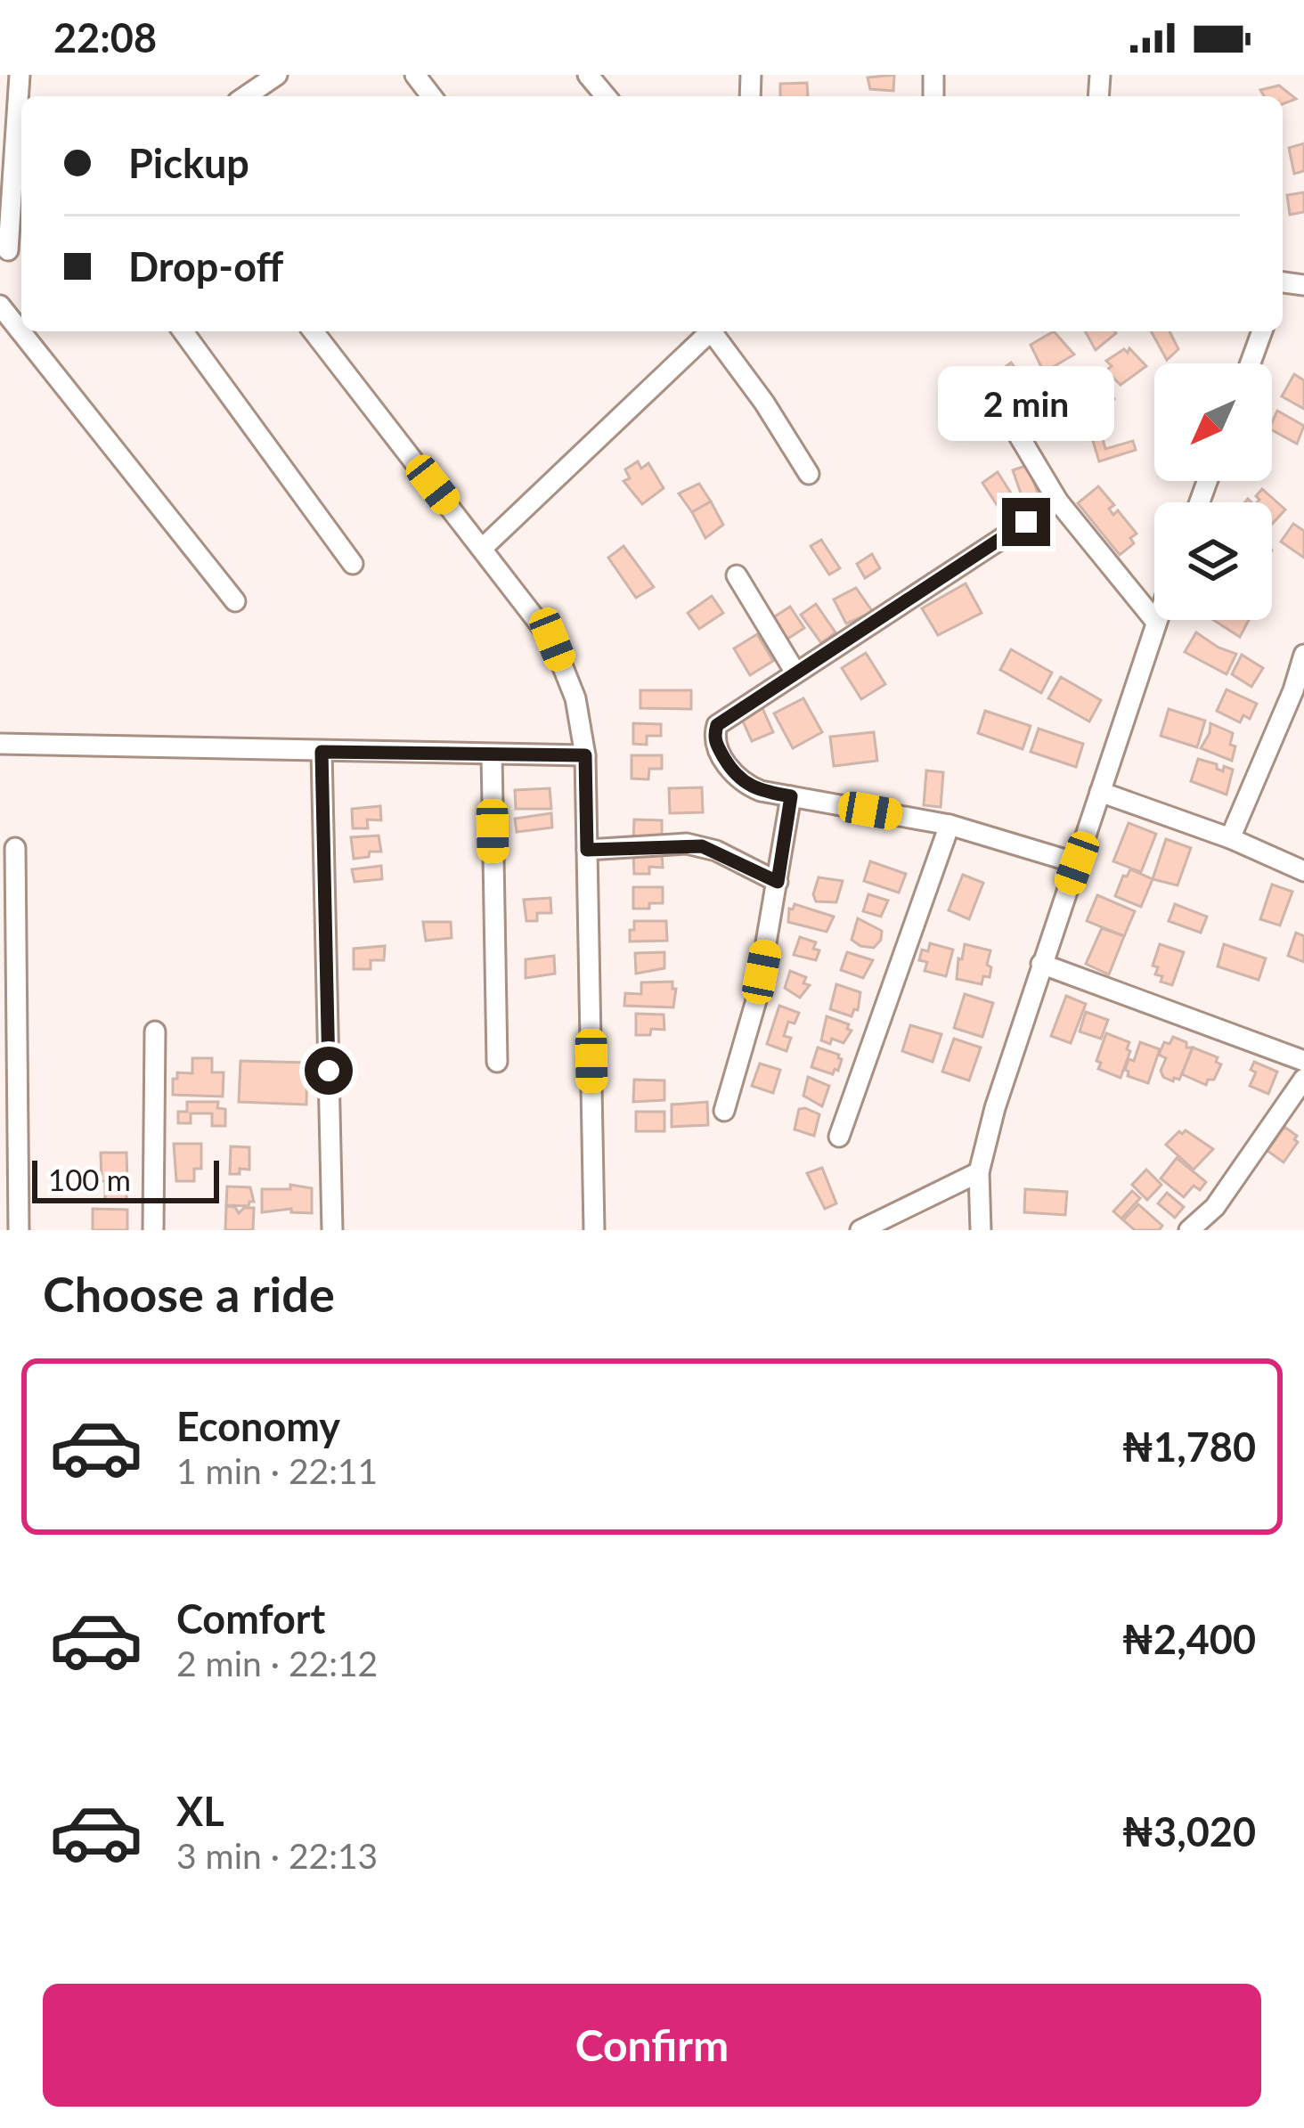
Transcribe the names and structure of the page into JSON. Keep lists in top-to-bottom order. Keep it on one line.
{"scale_bar":"100 m","north":"bottom left","page":{"status":"22:08","banner":["Pickup","Drop-off"],"bubble":"2 min","scale":"100 m","heading":"Choose a ride","list":[{"name":"Economy","note":"1 min · 22:11","value":"₦1,780"},{"name":"Comfort","note":"2 min · 22:12","value":"₦2,400"},{"name":"XL","note":"3 min · 22:13","value":"₦3,020"}],"buttons":"Confirm"}}
